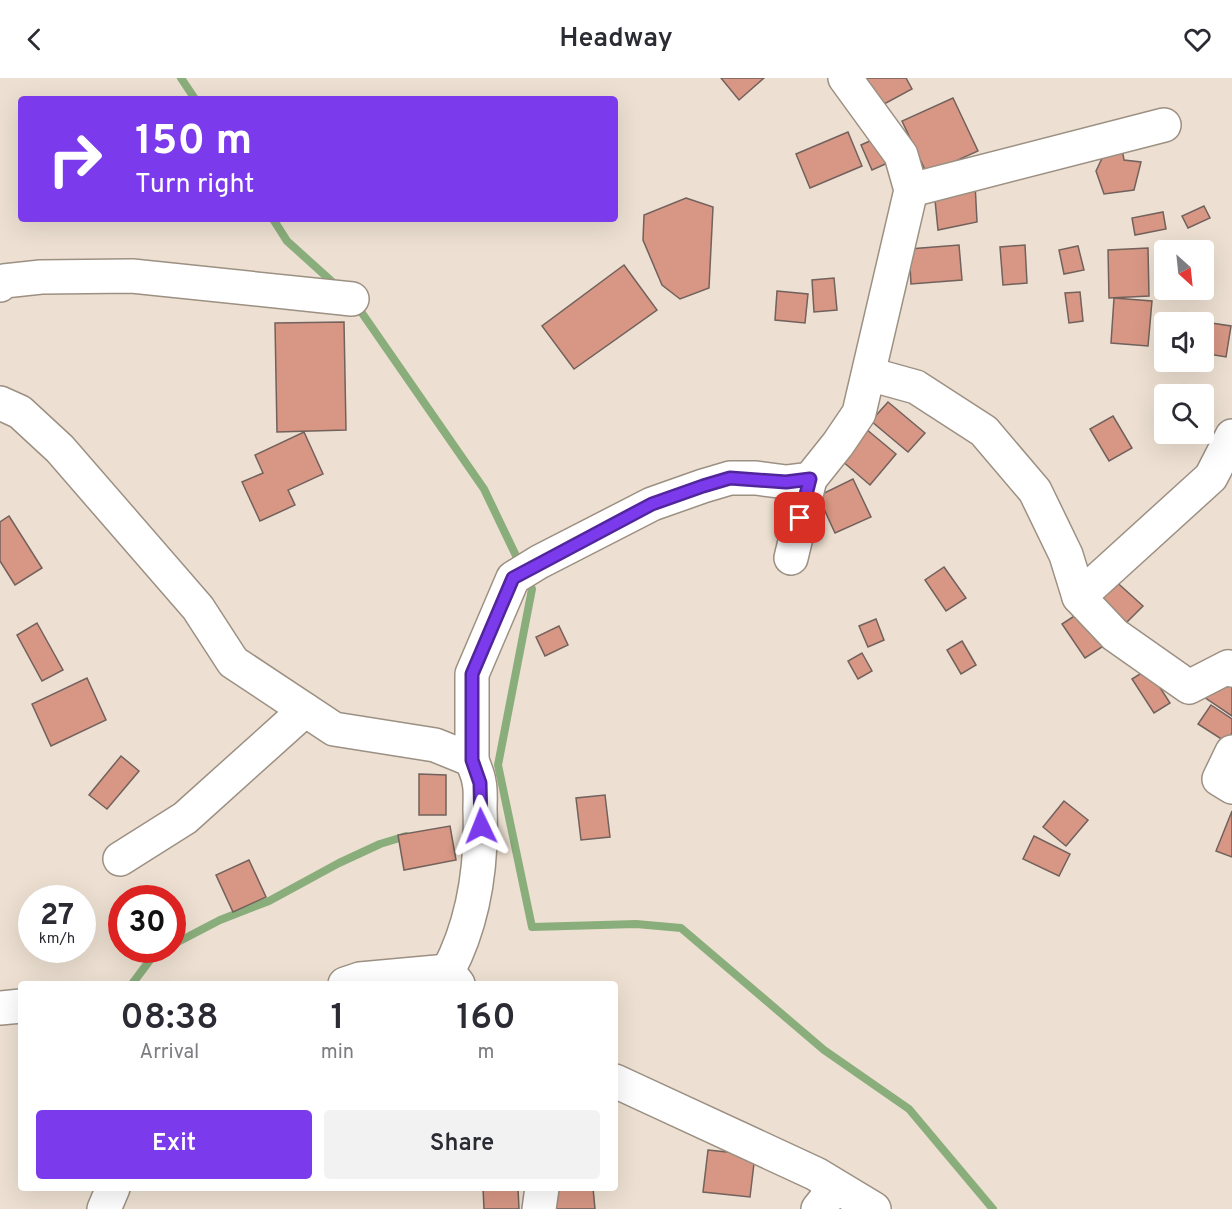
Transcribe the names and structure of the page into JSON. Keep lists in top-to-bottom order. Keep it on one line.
{"north":"bottom right","page":{"header":"Headway","turn":["150 m","Turn right"],"speed":"27 km/h","limit":"30","eta":["08:38","Arrival","1","min","160","m"],"buttons":["Exit","Share"]}}
